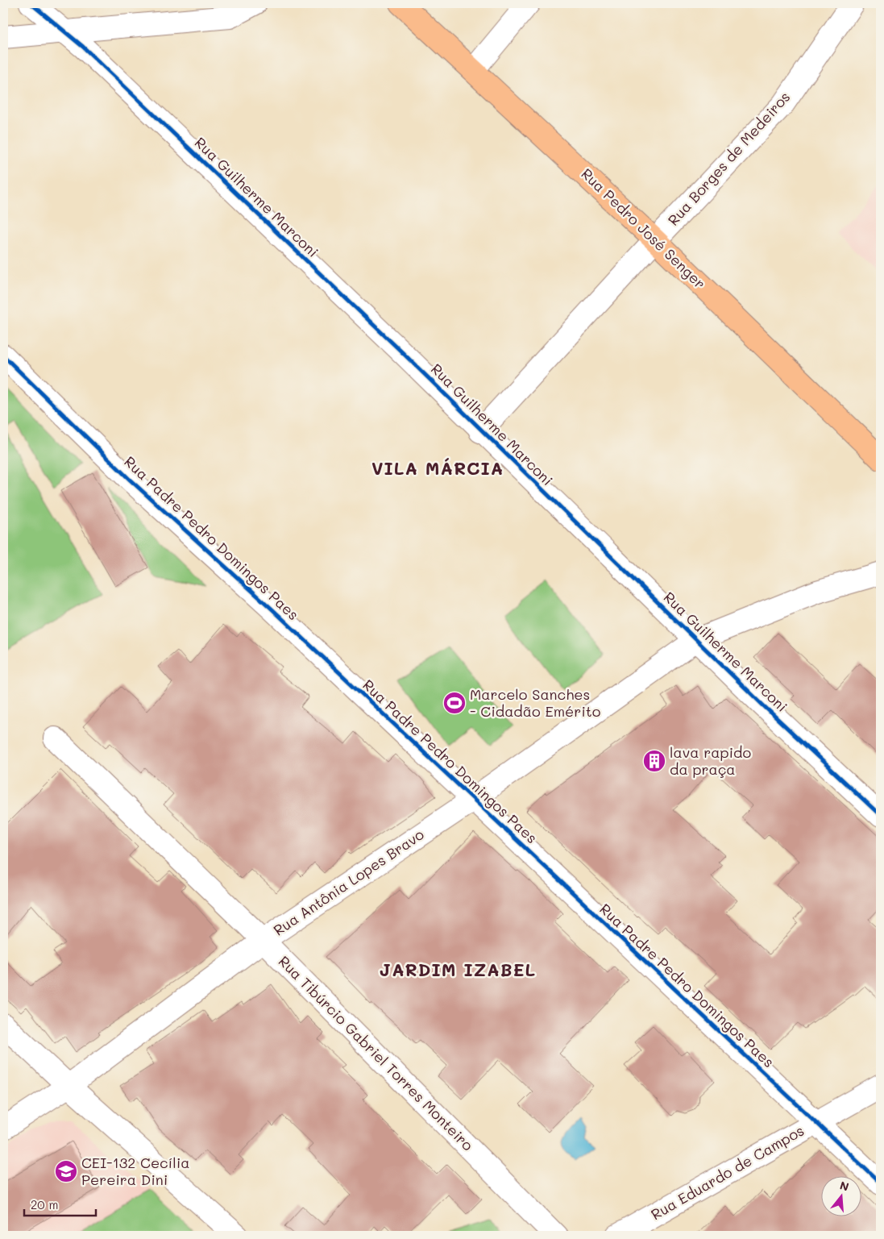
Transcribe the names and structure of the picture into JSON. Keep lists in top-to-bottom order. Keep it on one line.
{"streets":{"main road":["Rua Pedro José Senger"],"street":["Rua Borges de Medeiros","Rua Guilherme Marconi","Rua Padre Pedro Domingos Paes","Rua Antônia Lopes Bravo","Rua Tibúrcio Gabriel Torres Monteiro","Rua Eduardo de Campos"]},"crossings":[["Rua Borges de Medeiros","Rua Guilherme Marconi"],["Rua Borges de Medeiros","Rua Pedro José Senger"],["Rua Guilherme Marconi","Rua Antônia Lopes Bravo"],["Rua Padre Pedro Domingos Paes","Rua Antônia Lopes Bravo"],["Rua Padre Pedro Domingos Paes","Rua Eduardo de Campos"],["Rua Antônia Lopes Bravo","Rua Tibúrcio Gabriel Torres Monteiro"]],"districts":["VILA MÁRCIA","JARDIM IZABEL"],"places":{"sports":["Marcelo Sanches - Cidadão Emérito"],"building":["lava rapido da praça"],"school or university":["CEI-132 Cecília Pereira Dini"]},"scale_bar":"20 m","north":"top"}
